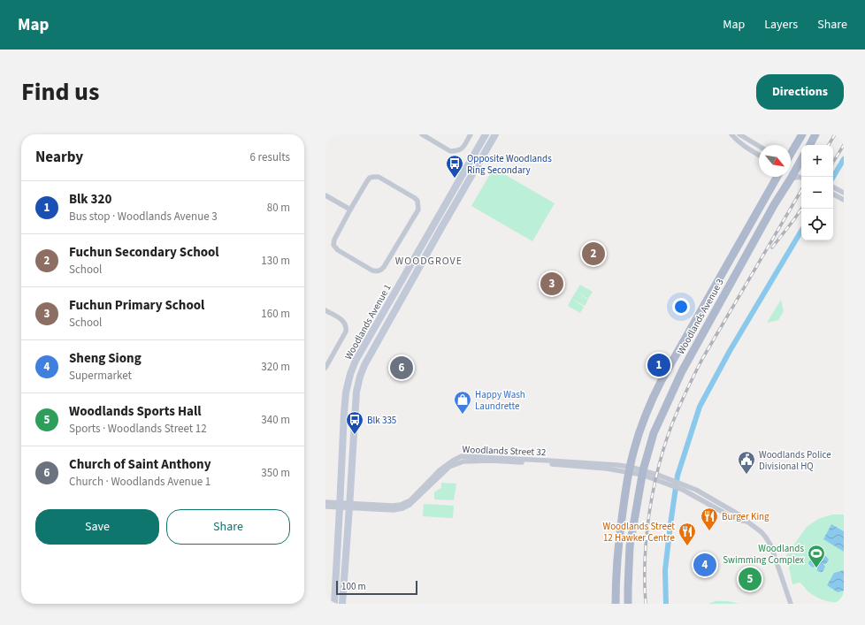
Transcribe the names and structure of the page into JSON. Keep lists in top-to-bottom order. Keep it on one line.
{"streets":{"main road":["Woodlands Avenue 3","Woodlands Avenue 1"],"street":["Woodlands Street 32"]},"crossings":[["Woodlands Avenue 3","Woodlands Street 32"],["Woodlands Avenue 1","Woodlands Street 32"]],"districts":["WOODGROVE"],"places":{"bus stop":["Opposite Woodlands Ring Secondary","Blk 335"],"shop":["Happy Wash Laundrette"],"public building":["Woodlands Police Divisional HQ"],"restaurant":["Burger King","Woodlands Street 12 Hawker Centre"],"sports":["Woodlands Swimming Complex"]},"scale_bar":"100 m","north":"bottom right","page":{"header":"Map","nav":["Map","Layers","Share"],"title":"Find us","buttons":["Directions",["Save","Share"]],"heading":["Nearby","6 results"],"map_buttons":["+","−"],"list":[{"mark":"1","name":"Blk 320","note":"Bus stop · Woodlands Avenue 3","value":"80 m"},{"mark":"2","name":"Fuchun Secondary School","note":"School","value":"130 m"},{"mark":"3","name":"Fuchun Primary School","note":"School","value":"160 m"},{"mark":"4","name":"Sheng Siong","note":"Supermarket","value":"320 m"},{"mark":"5","name":"Woodlands Sports Hall","note":"Sports · Woodlands Street 12","value":"340 m"},{"mark":"6","name":"Church of Saint Anthony","note":"Church · Woodlands Avenue 1","value":"350 m"}],"pins":["2","3","1","6","4","5"],"scale":"100 m"}}
